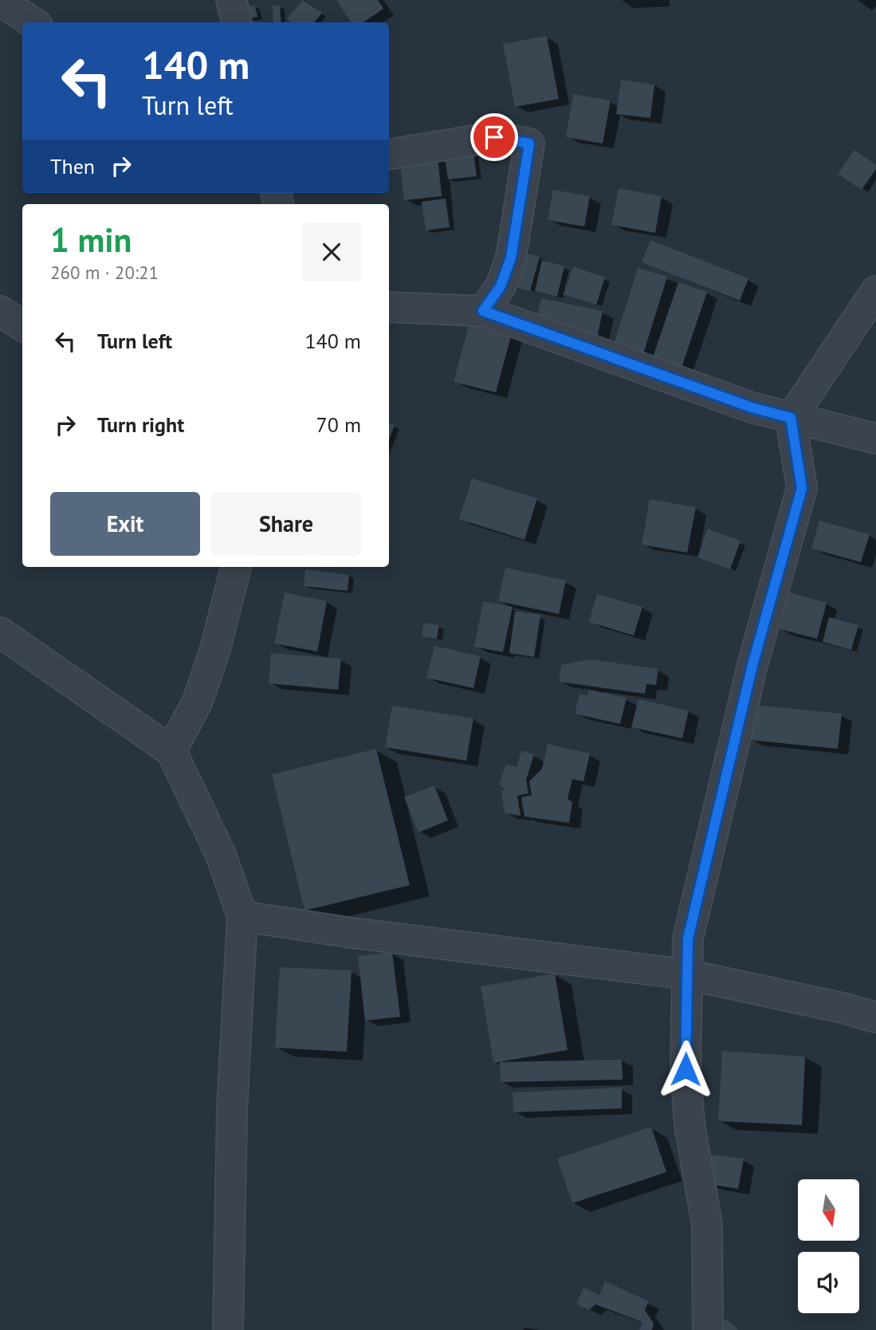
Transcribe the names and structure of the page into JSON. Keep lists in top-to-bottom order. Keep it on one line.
{"north":"bottom","page":{"turn":["140 m","Turn left"],"then":"Then","heading":["1 min","260 m · 20:21"],"list":[{"name":"Turn left","value":"140 m"},{"name":"Turn right","value":"70 m"}],"buttons":["Exit","Share"]}}
